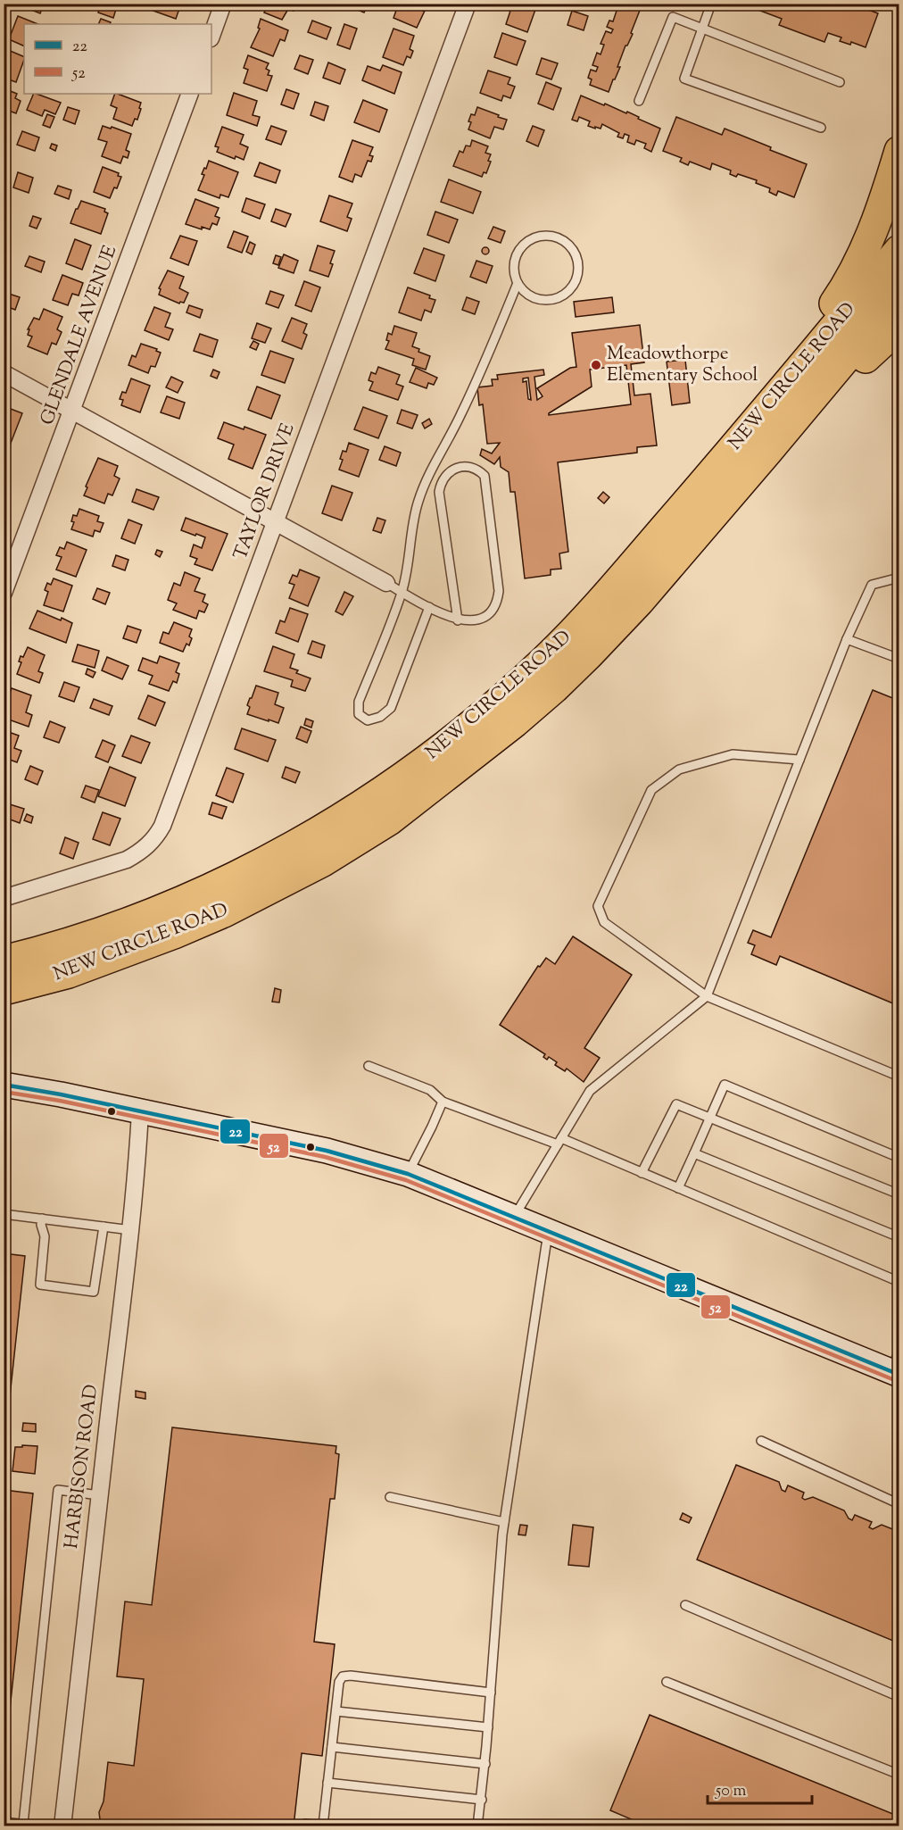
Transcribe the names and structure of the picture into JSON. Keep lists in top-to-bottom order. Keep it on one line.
{"streets":{"highway":["NEW CIRCLE ROAD"],"street":["GLENDALE AVENUE","TAYLOR DRIVE","HARBISON ROAD"]},"places":["Meadowthorpe Elementary School"],"lines":["transit line 22","transit line 52"],"legend":["22","52"],"scale_bar":"50 m"}
